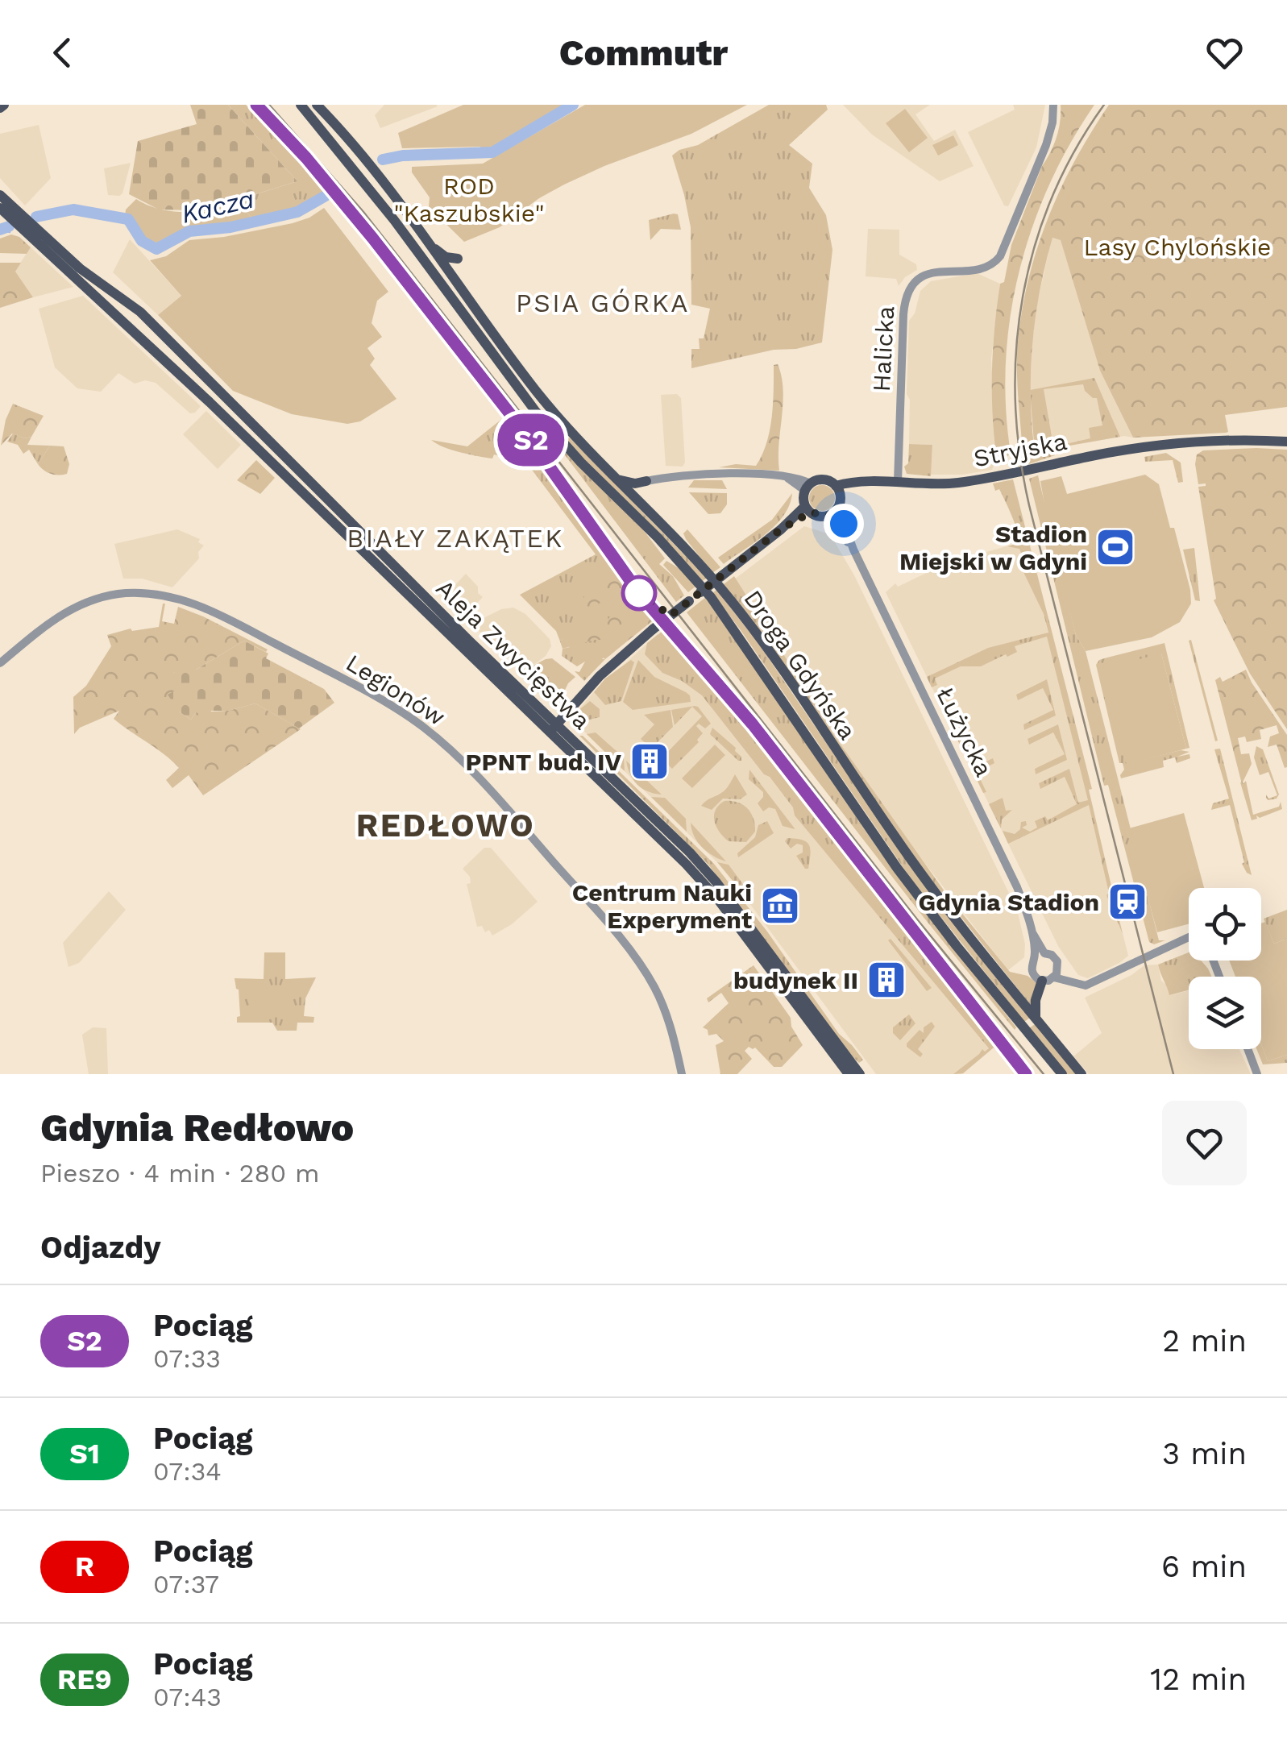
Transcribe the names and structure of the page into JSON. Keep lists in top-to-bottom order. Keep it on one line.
{"streets":{"main road":["Stryjska","Aleja Zwycięstwa","Droga Gdyńska"],"street":["Halicka","Legionów","Łużycka"]},"crossings":[["Halicka","Stryjska"],["Stryjska","Łużycka"]],"districts":["PSIA GÓRKA","BIAŁY ZAKĄTEK","REDŁOWO"],"water":["Kacza"],"parks":["ROD \"Kaszubskie\"","Lasy Chylońskie"],"places":{"sports":["Stadion Miejski w Gdyni"],"building":["PPNT bud. IV","budynek II"],"station":["Gdynia Stadion"],"museum":["Centrum Nauki Experyment"]},"page":{"header":"Commutr","on_map":"S2","heading":[["Gdynia Redłowo","Pieszo · 4 min · 280 m"],"Odjazdy"],"list":[{"mark":"S2","name":"Pociąg","note":"07:33","value":"2 min"},{"mark":"S1","name":"Pociąg","note":"07:34","value":"3 min"},{"mark":"R","name":"Pociąg","note":"07:37","value":"6 min"},{"mark":"RE9","name":"Pociąg","note":"07:43","value":"12 min"}]}}
